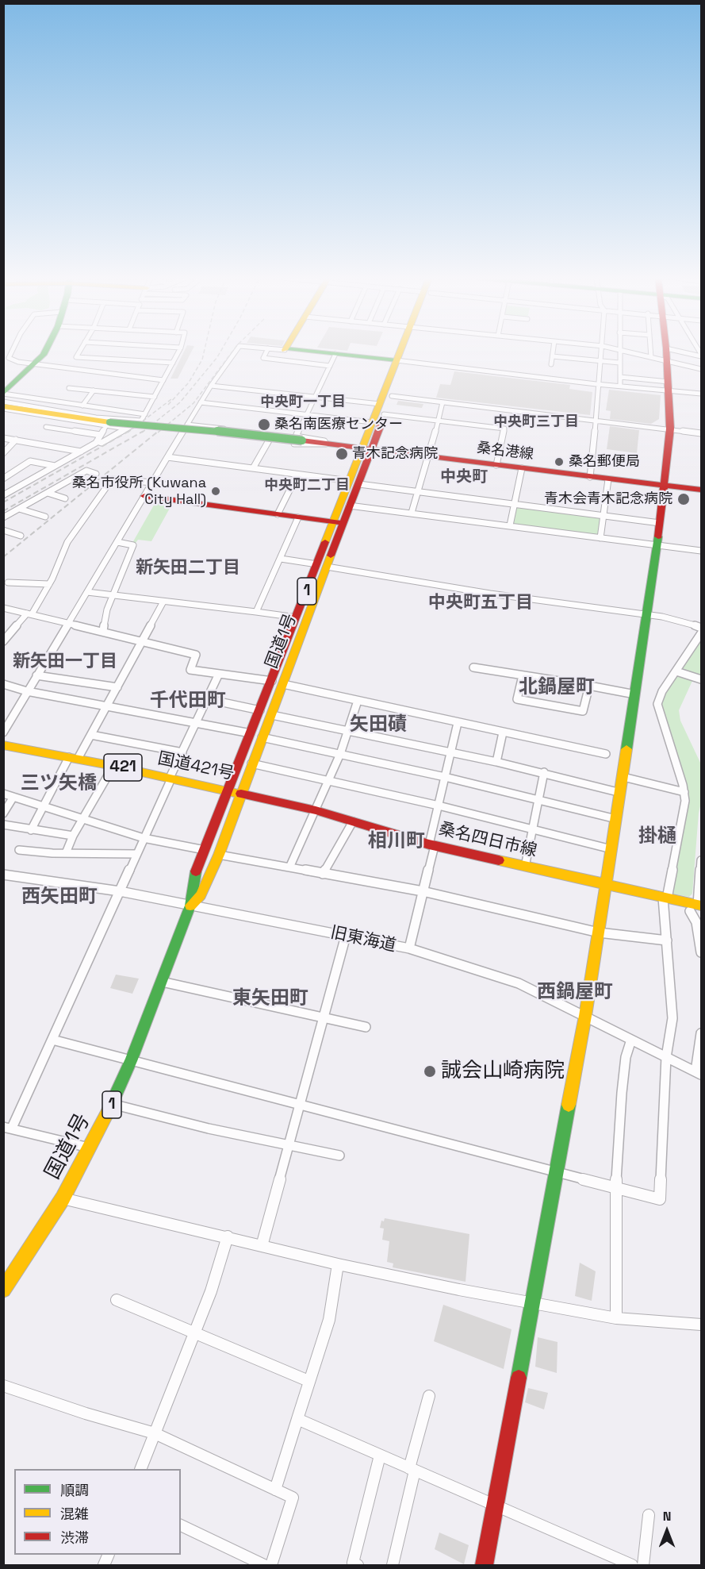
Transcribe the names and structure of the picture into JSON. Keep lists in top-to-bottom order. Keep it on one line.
{"streets":{"main road":["桑名港線","1","国道1号","国道421号","421","桑名四日市線"],"street":["旧東海道"]},"crossings":[["桑名港線","国道1号"],["国道1号","国道421号"],["国道1号","桑名四日市線"],["国道1号","旧東海道"],["国道421号","桑名四日市線"]],"districts":["中央町一丁目","中央町三丁目","中央町","中央町二丁目","新矢田二丁目","中央町五丁目","新矢田一丁目","北鍋屋町","千代田町","矢田磧","三ツ矢橋","掛樋","相川町","西矢田町","西鍋屋町","東矢田町"],"places":["桑名南医療センター","青木記念病院","桑名郵便局","桑名市役所 (Kuwana City Hall)","青木会青木記念病院","誠会山崎病院"],"legend":["順調","混雑","渋滞"],"north":"top"}
